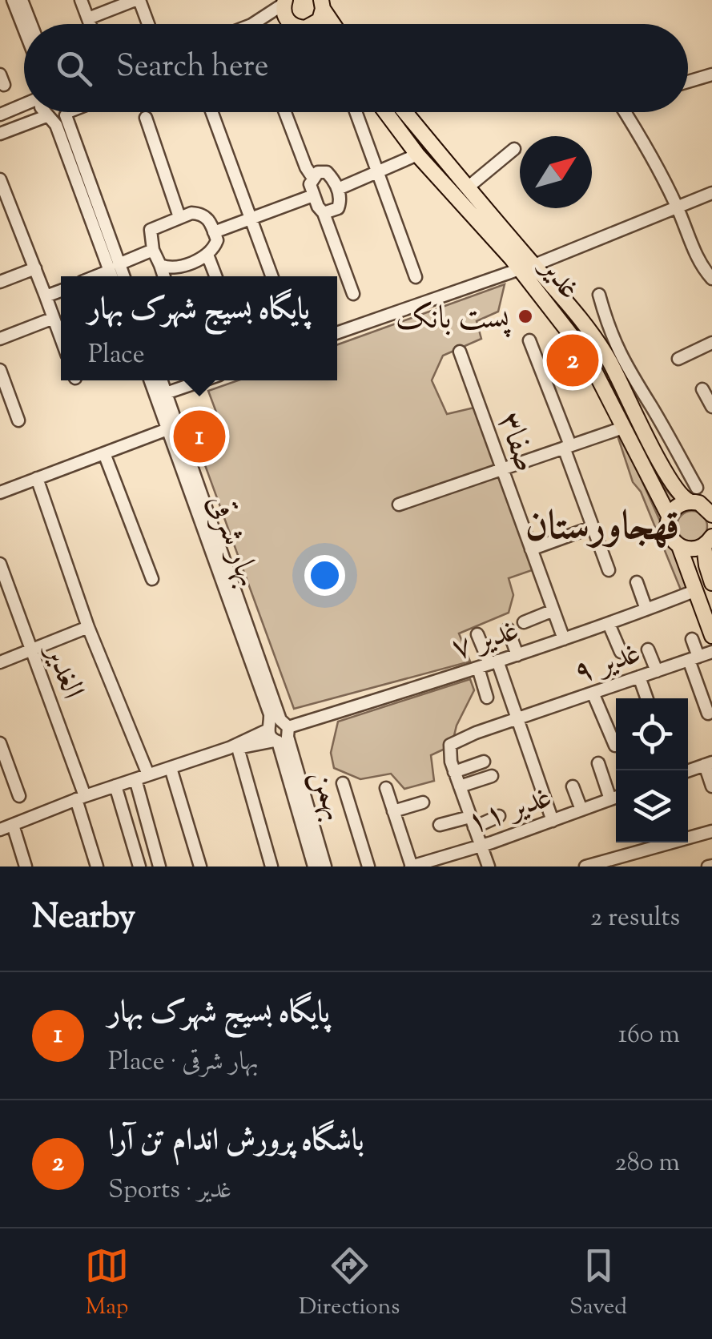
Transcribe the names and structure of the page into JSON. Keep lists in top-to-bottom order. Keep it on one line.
{"streets":{"main road":["غدیر"],"street":["صفا۳","بهار شرقی","غدیر ۷","غدیر ۹","الغدیر","بهمن","غدیر ۱۱"]},"crossings":[["صفا۳","غدیر ۷"],["بهار شرقی","غدیر ۷"],["بهار شرقی","بهمن"],["غدیر ۷","الغدیر"],["غدیر ۷","بهمن"]],"districts":["قهجاورستان"],"places":["پست بانک"],"north":"top right","page":{"search":"Search here","popup":["پایگاه بسیج شهرک بهار","Place"],"pins":["2","1"],"heading":["Nearby","2 results"],"list":[{"mark":"1","name":"پایگاه بسیج شهرک بهار","note":"Place · بهار شرقی","value":"160 m"},{"mark":"2","name":"باشگاه پرورش اندام تن آرا","note":"Sports · غدیر","value":"280 m"}],"nav":["Map","Directions","Saved"]}}
